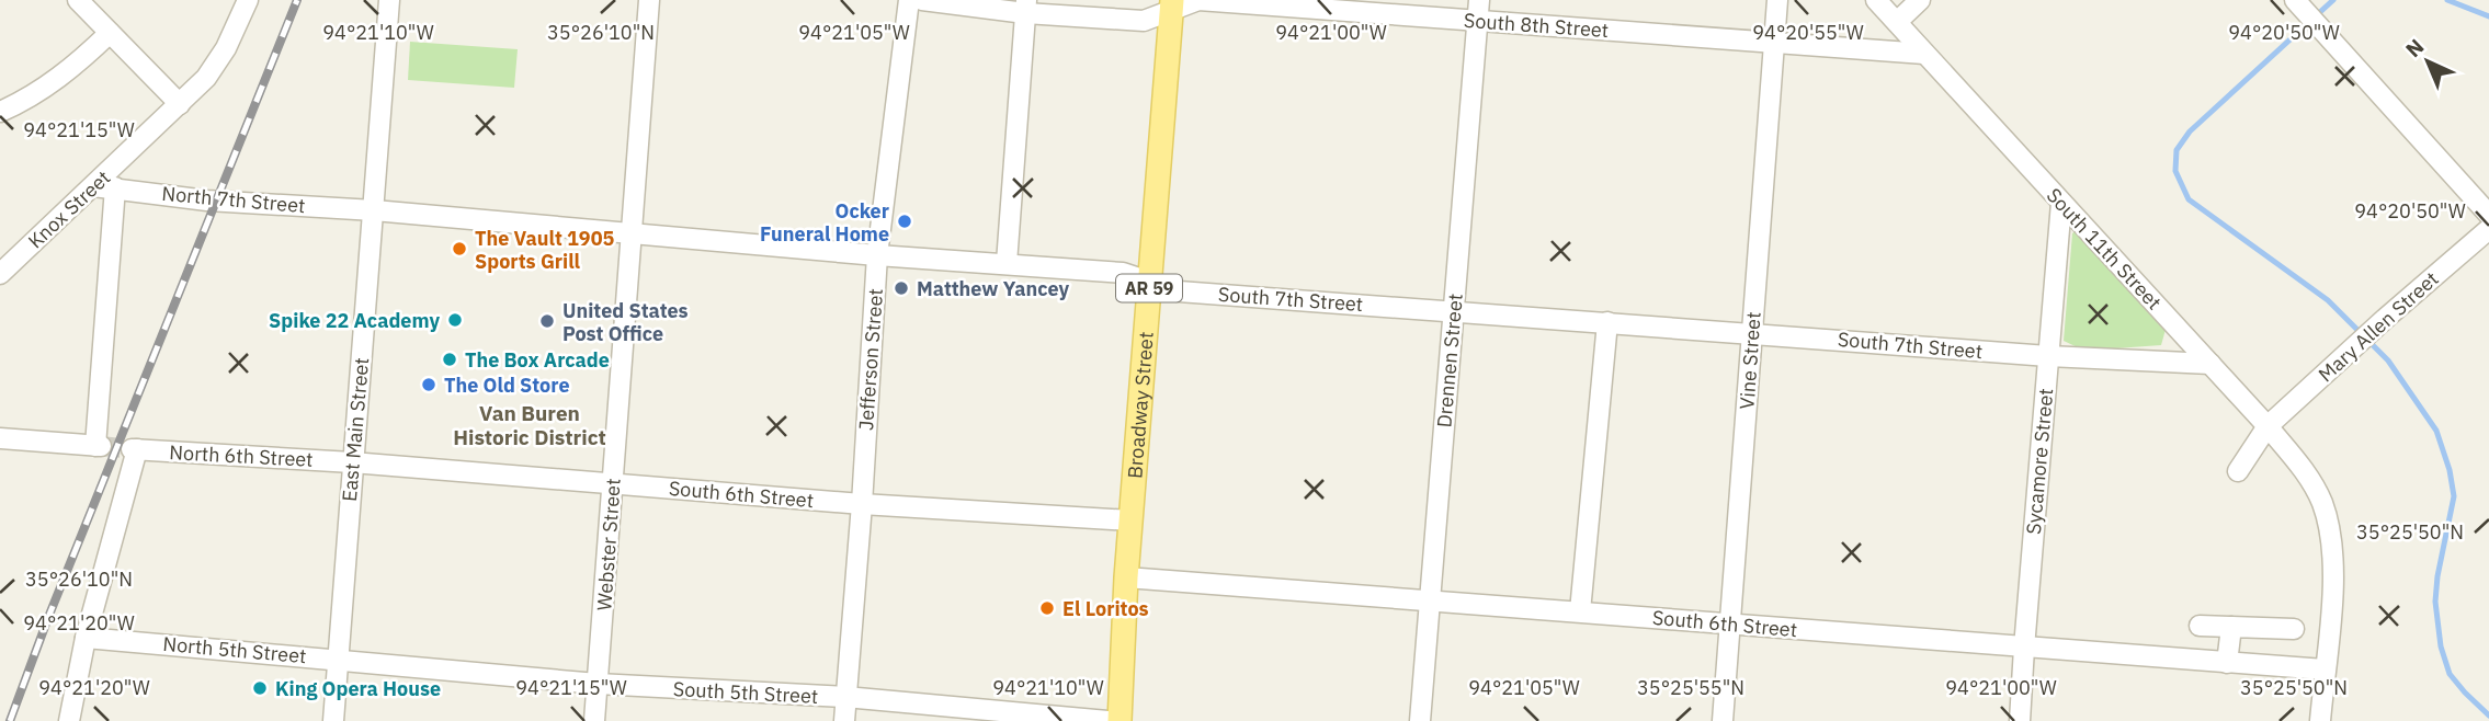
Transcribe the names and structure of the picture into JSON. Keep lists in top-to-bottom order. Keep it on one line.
{"streets":{"main road":["AR 59","Broadway Street"],"street":["South 8th Street","North 7th Street","Knox Street","South 11th Street","South 7th Street","Mary Allen Street","Jefferson Street","Drennen Street","Vine Street","East Main Street","North 6th Street","Sycamore Street","South 6th Street","Webster Street","North 5th Street","South 5th Street"]},"crossings":[["South 8th Street","South 11th Street"],["South 8th Street","Drennen Street"],["South 8th Street","Vine Street"],["South 8th Street","Broadway Street"],["North 7th Street","Knox Street"],["North 7th Street","South 7th Street"],["North 7th Street","East Main Street"],["South 11th Street","South 7th Street"],["South 11th Street","Mary Allen Street"],["South 11th Street","Sycamore Street"],["South 11th Street","South 6th Street"],["South 7th Street","Jefferson Street"],["South 7th Street","Drennen Street"],["South 7th Street","Vine Street"],["South 7th Street","Broadway Street"],["South 7th Street","East Main Street"],["South 7th Street","Sycamore Street"],["South 7th Street","Webster Street"],["Jefferson Street","South 6th Street"],["Jefferson Street","South 5th Street"],["Drennen Street","South 6th Street"],["Vine Street","South 6th Street"],["Broadway Street","South 6th Street"],["East Main Street","North 6th Street"],["East Main Street","South 6th Street"],["East Main Street","North 5th Street"],["East Main Street","South 5th Street"],["North 6th Street","South 6th Street"],["North 6th Street","North 5th Street"],["Sycamore Street","South 6th Street"],["South 6th Street","Webster Street"],["Webster Street","South 5th Street"],["North 5th Street","South 5th Street"]],"districts":["Van Buren Historic District"],"places":["Ocker Funeral Home","The Vault 1905 Sports Grill","Matthew Yancey","Spike 22 Academy","United States Post Office","The Box Arcade","The Old Store","El Loritos","King Opera House"],"north":"top left","coordinates":["35°26'10\"N","94°21'05\"W","94°21'10\"W","94°21'00\"W","94°20'55\"W","94°20'50\"W","94°21'15\"W","35°25'50\"N","94°21'20\"W","35°25'55\"N"]}
